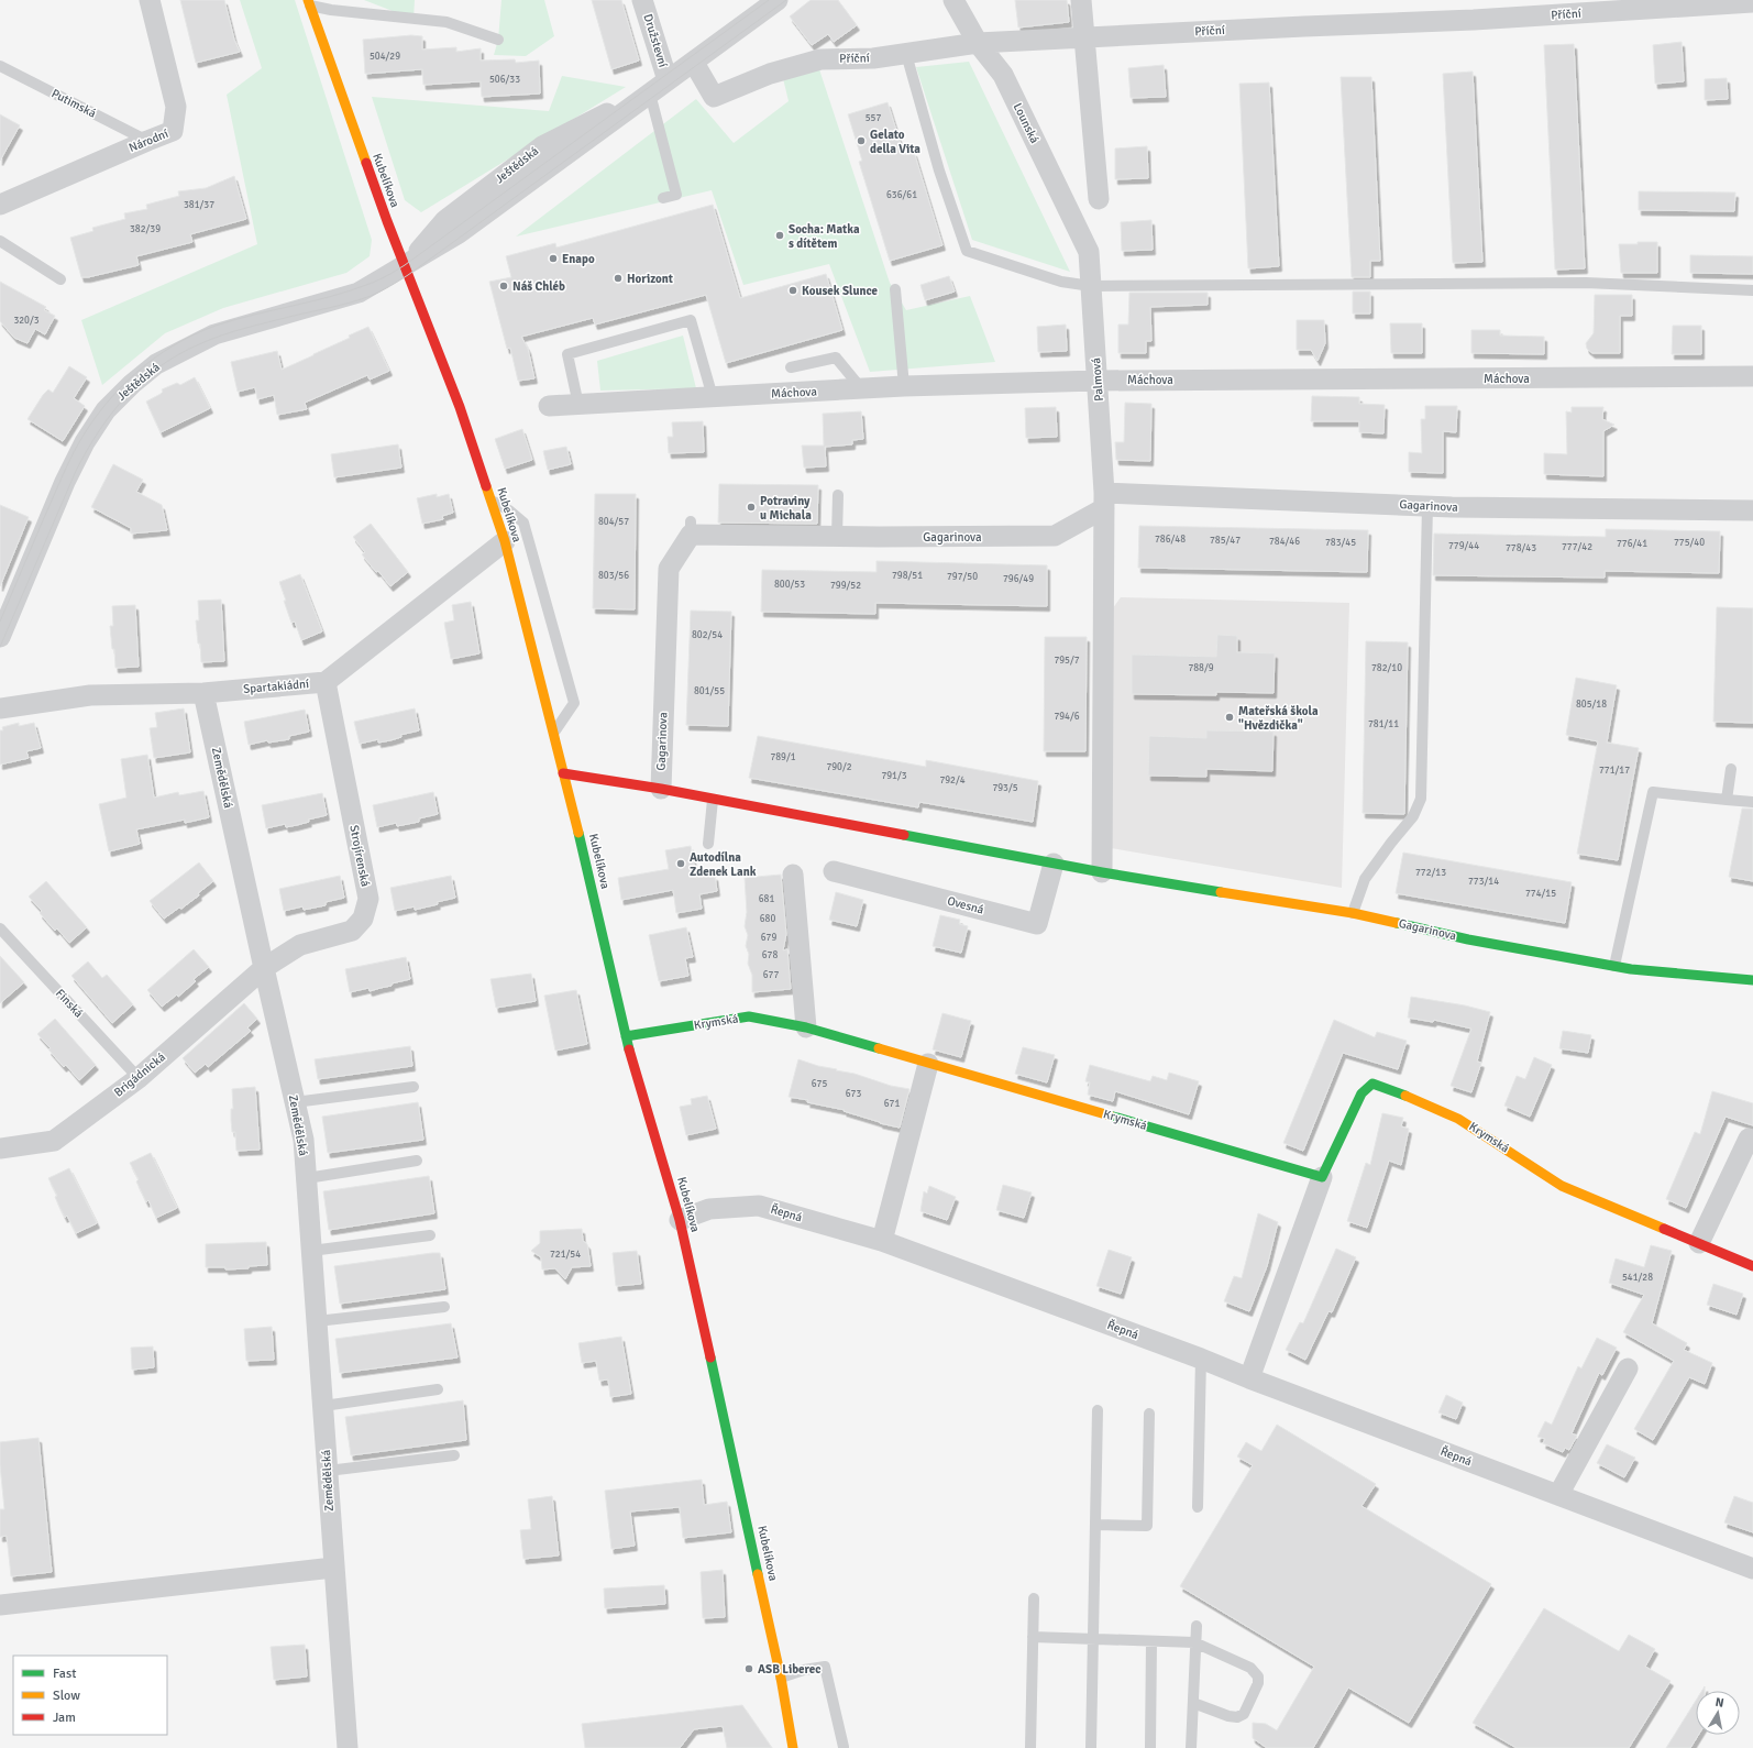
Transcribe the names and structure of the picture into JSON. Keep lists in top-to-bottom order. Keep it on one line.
{"streets":{"street":["Příční","Družstevní","Lounská","Národní","Ještědská","Kubelíkova","Máchova","Palmová","Gagarinova","Spartakiádní","Zemědělská","Strojírenská","Ovesná","Krymská","Brigádnická","Řepná"],"lane":["Putimská","Finská"]},"crossings":[["Příční","Lounská"],["Příční","Ještědská"],["Družstevní","Ještědská"],["Putimská","Národní"],["Lounská","Palmová"],["Ještědská","Kubelíkova"],["Kubelíkova","Gagarinova"],["Kubelíkova","Spartakiádní"],["Kubelíkova","Krymská"],["Kubelíkova","Řepná"],["Máchova","Palmová"],["Palmová","Gagarinova"],["Gagarinova","Ovesná"],["Spartakiádní","Zemědělská"],["Spartakiádní","Strojírenská"],["Zemědělská","Strojírenská"],["Zemědělská","Brigádnická"],["Strojírenská","Brigádnická"],["Finská","Brigádnická"],["Krymská","Řepná"]],"places":["Gelato della Vita","Socha: Matka s dítětem","Enapo","Horizont","Náš Chléb","Kousek Slunce","Potraviny u Michala","Mateřská škola \"Hvězdička\"","Autodílna Zdenek Lank","ASB Liberec"],"house_numbers":["504/29","506/33","557","636/61","381/37","382/39","320/3","804/57","786/48","785/47","784/46","783/45","775/40","776/41","779/44","777/42","778/43","803/56","798/51","797/50","796/49","800/53","799/52","802/54","795/7","788/9","782/10","801/55","805/18","794/6","781/11","789/1","790/2","771/17","791/3","792/4","793/5","772/13","773/14","774/15","681","680","679","678","677","675","673","671","721/54","541/28"],"legend":["Fast","Slow","Jam"],"north":"top"}
